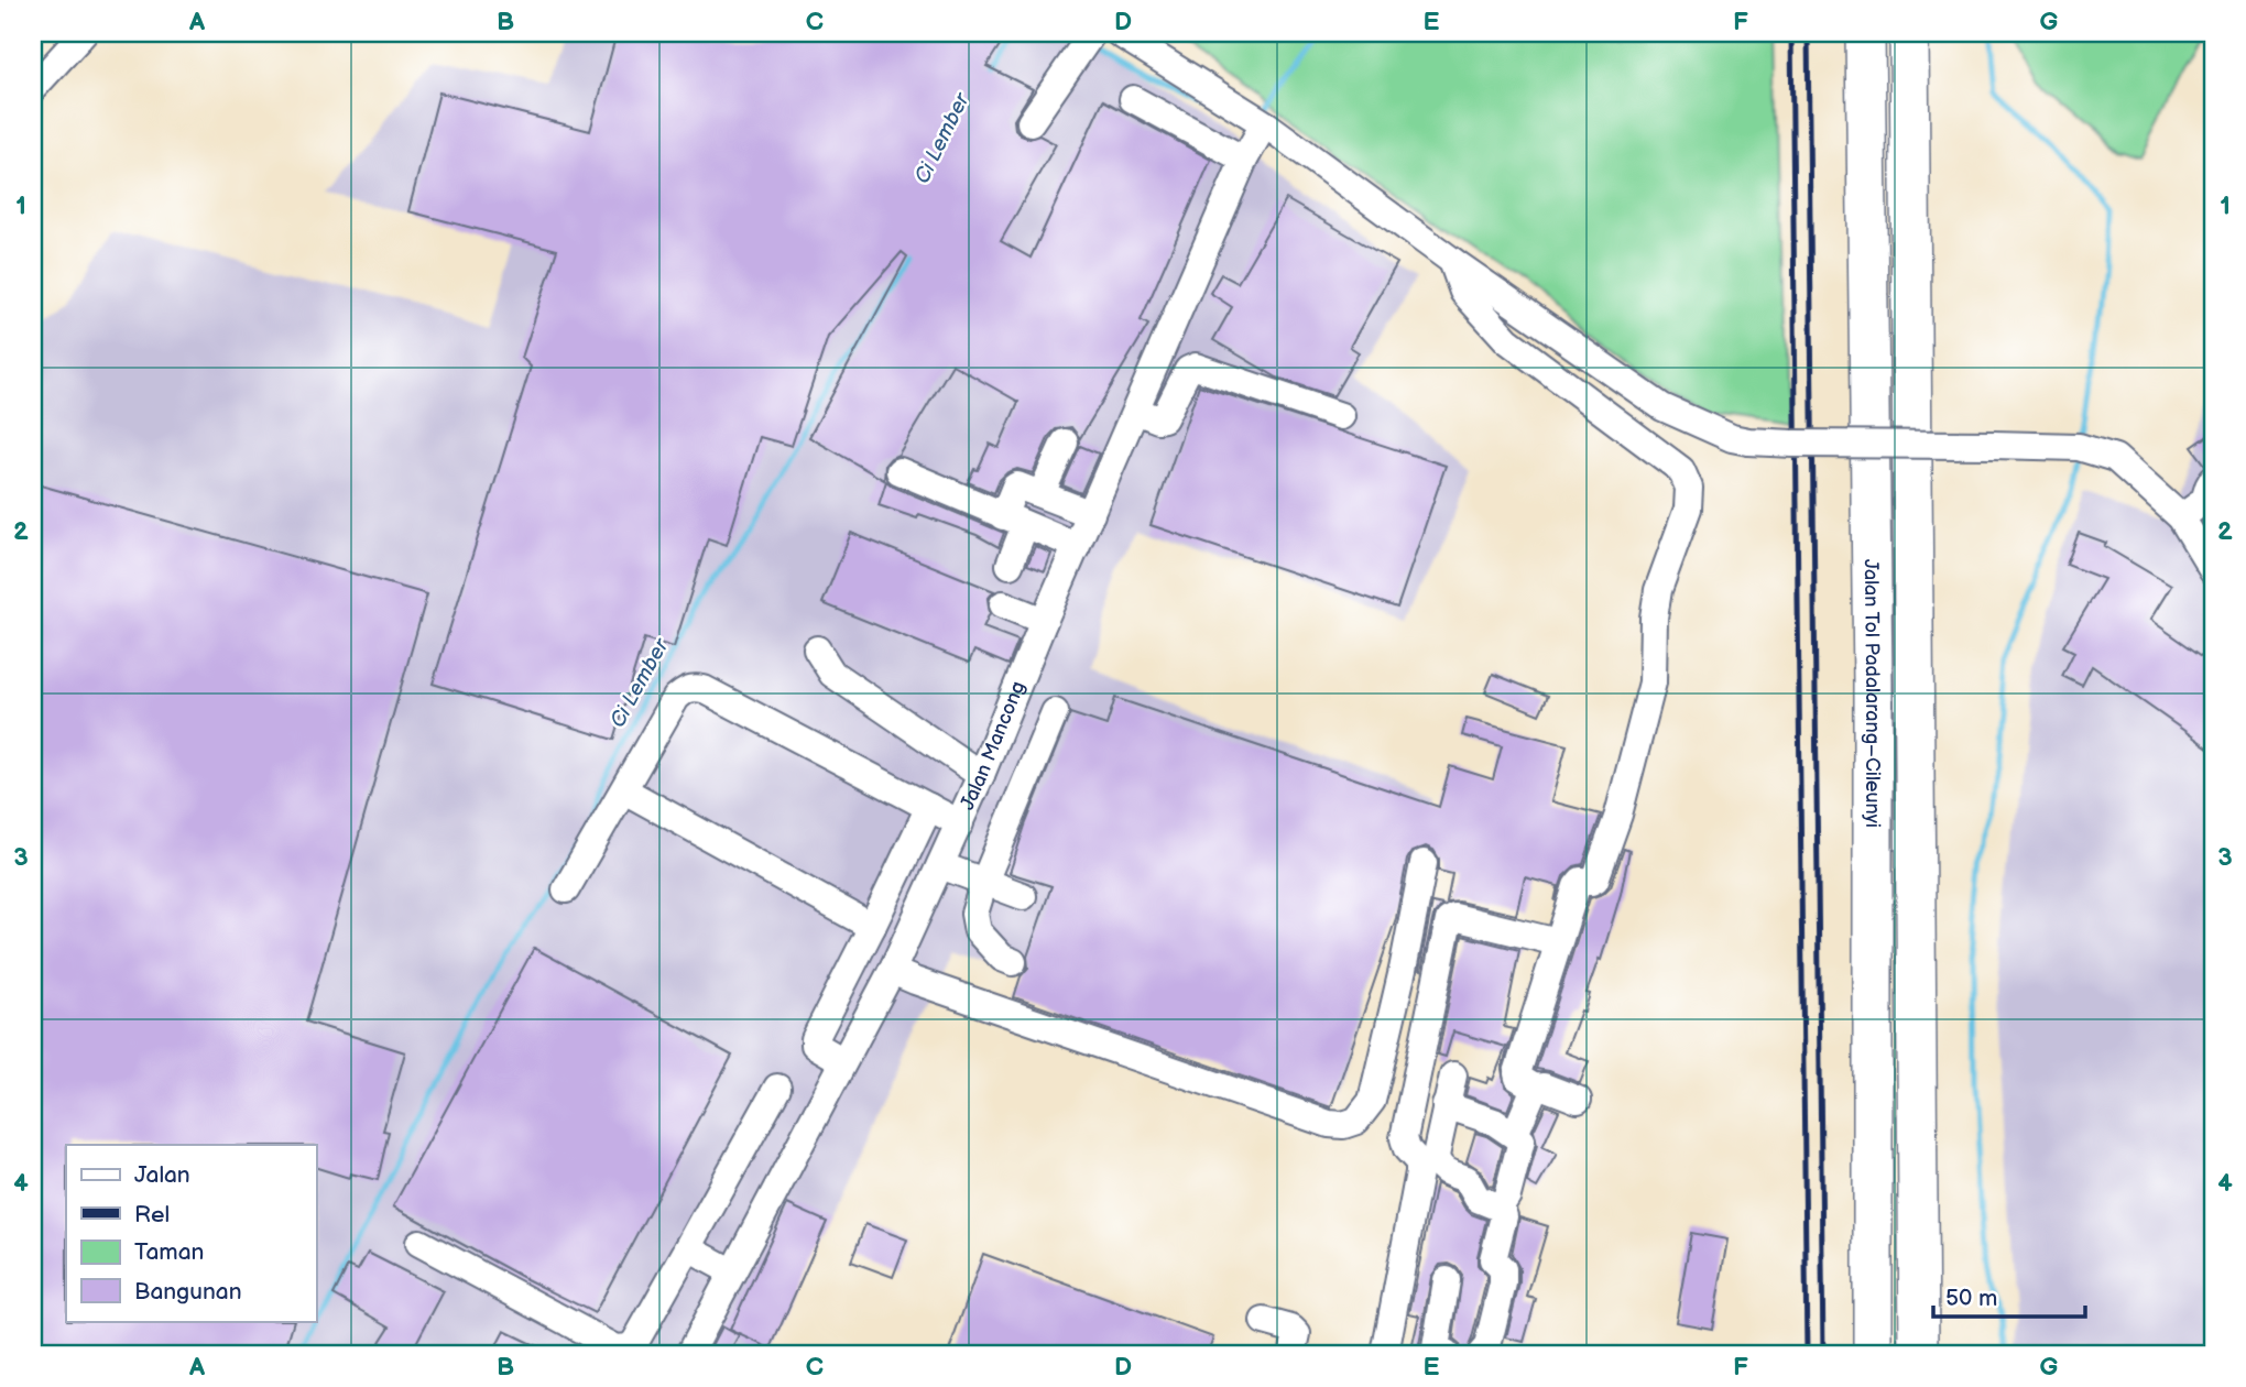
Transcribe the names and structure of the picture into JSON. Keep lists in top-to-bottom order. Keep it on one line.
{"streets":{"highway":["Jalan Tol Padalarang–Cileunyi"],"street":["Jalan Mancong"]},"water":["Ci Lember"],"legend":["Jalan","Rel","Taman","Bangunan"],"scale_bar":"50 m","grid":{"columns":["A","B","C","D","E","F","G"],"rows":["1","2","3","4"]}}
